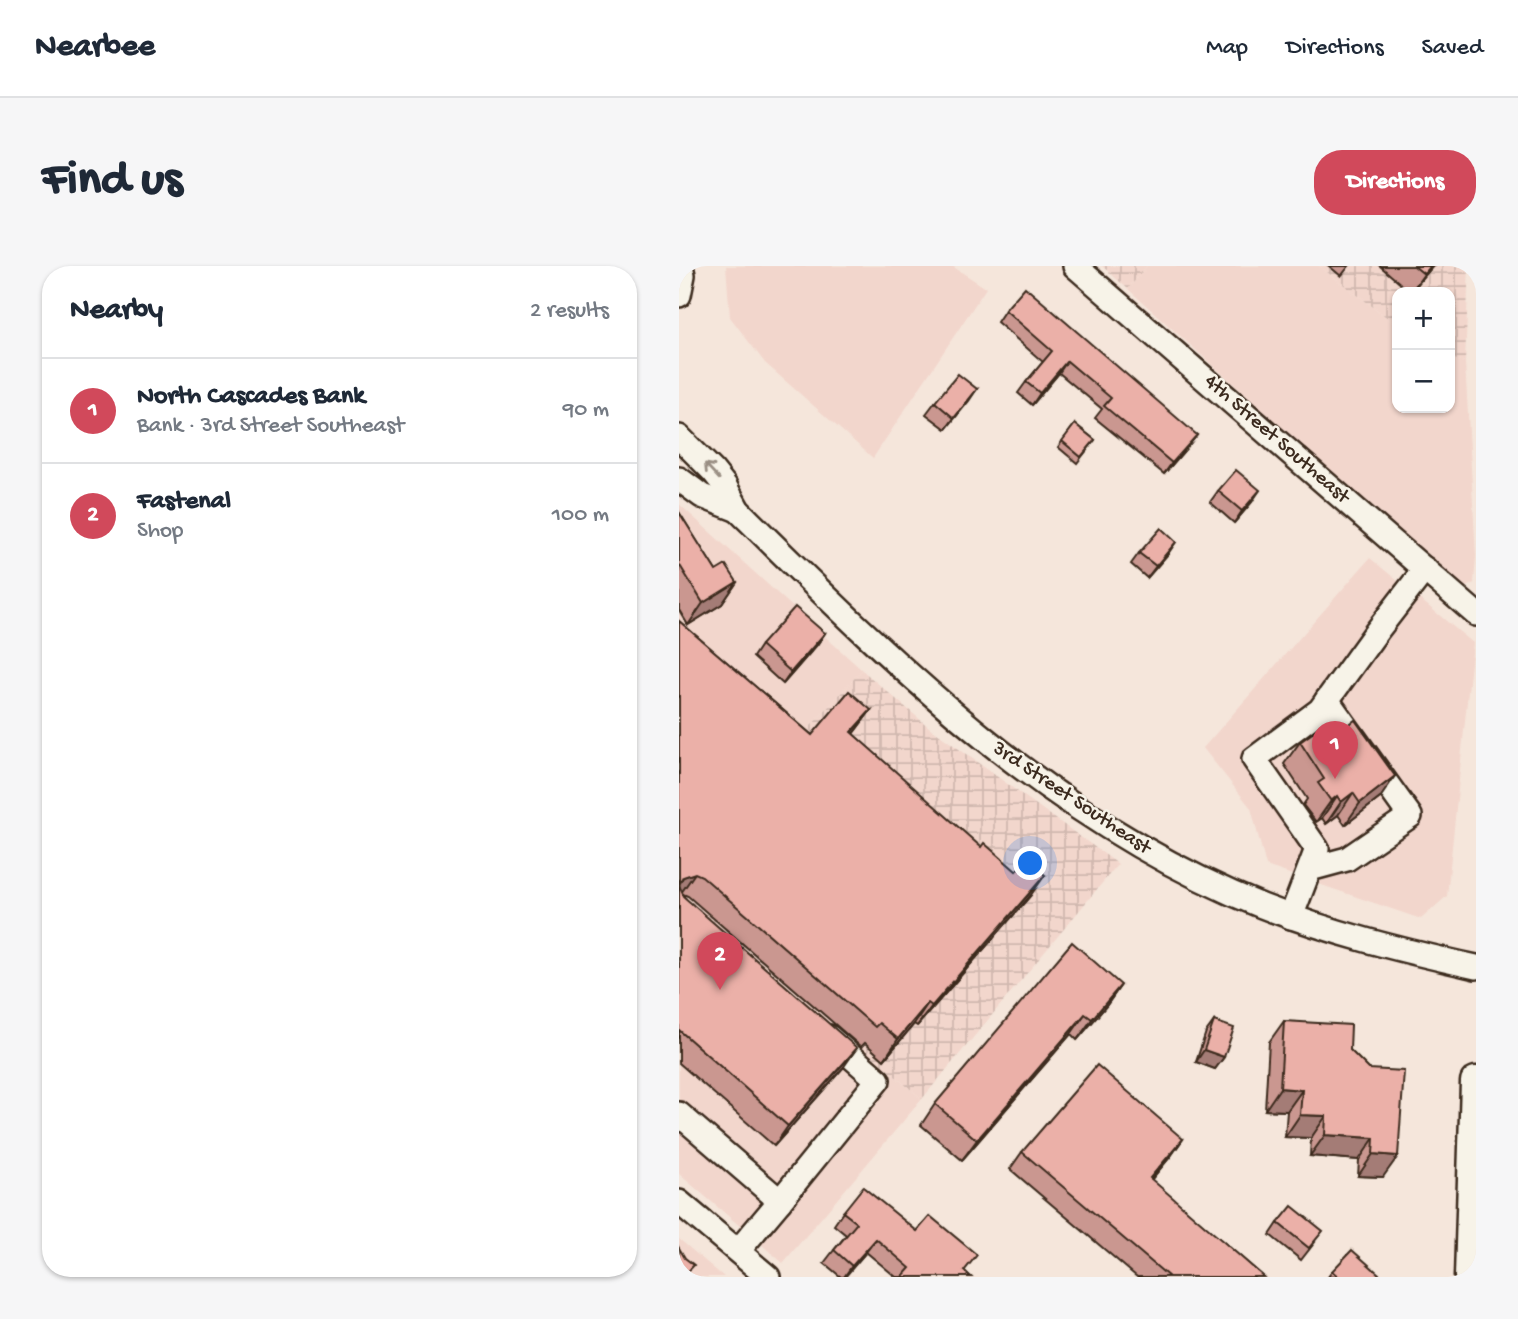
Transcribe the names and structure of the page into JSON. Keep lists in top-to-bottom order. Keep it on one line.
{"streets":{"street":["4th Street Southeast","3rd Street Southeast"]},"page":{"header":"Nearbee","nav":["Map","Directions","Saved"],"buttons":"Directions","title":"Find us","heading":["Nearby","2 results"],"map_buttons":["+","−"],"list":[{"mark":"1","name":"North Cascades Bank","note":"Bank · 3rd Street Southeast","value":"90 m"},{"mark":"2","name":"Fastenal","note":"Shop","value":"100 m"}],"pins":["1","2"]}}
